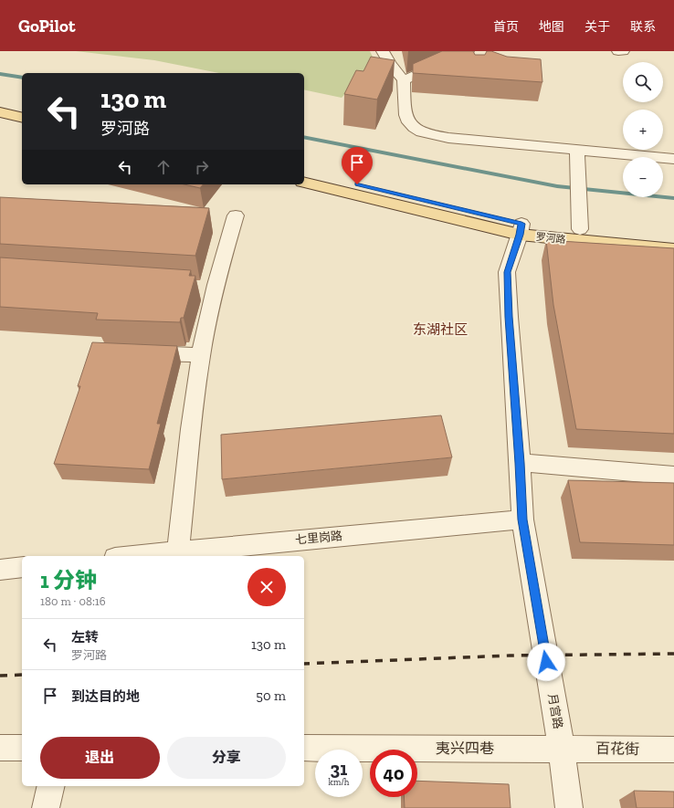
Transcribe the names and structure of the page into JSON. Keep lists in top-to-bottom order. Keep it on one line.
{"streets":{"main road":["罗河路"],"street":["七里岗路","月宫路","夷兴四巷","百花街"]},"crossings":[["罗河路","月宫路"],["七里岗路","月宫路"],["月宫路","夷兴四巷"],["月宫路","百花街"],["夷兴四巷","百花街"]],"districts":["东湖社区"],"page":{"header":"GoPilot","nav":["首页","地图","关于","联系"],"map_buttons":["+","−"],"turn":["130 m","罗河路"],"heading":["1 分钟","180 m · 08:16"],"list":[{"name":"左转","note":"罗河路","value":"130 m"},{"name":"到达目的地","value":"50 m"}],"buttons":["退出","分享"],"speed":"31 km/h","limit":"40"}}
